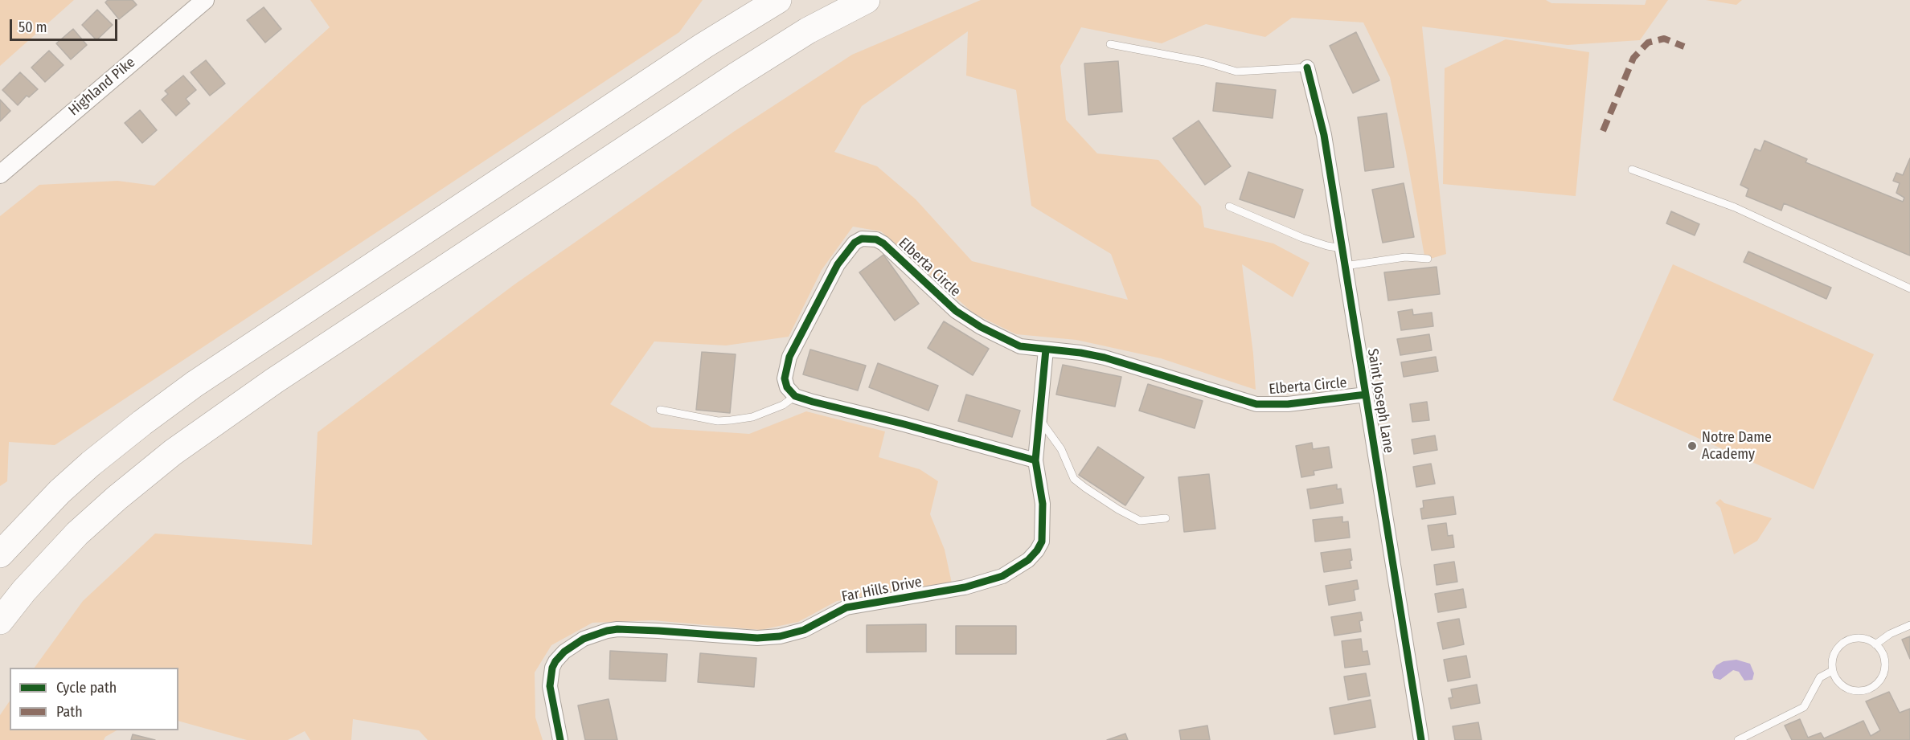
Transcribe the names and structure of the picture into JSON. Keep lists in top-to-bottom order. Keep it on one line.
{"streets":{"street":["Highland Pike","Elberta Circle","Saint Joseph Lane","Far Hills Drive"]},"crossings":[["Elberta Circle","Saint Joseph Lane"],["Elberta Circle","Far Hills Drive"]],"places":["Notre Dame Academy"],"legend":["Cycle path","Path"],"scale_bar":"50 m"}
